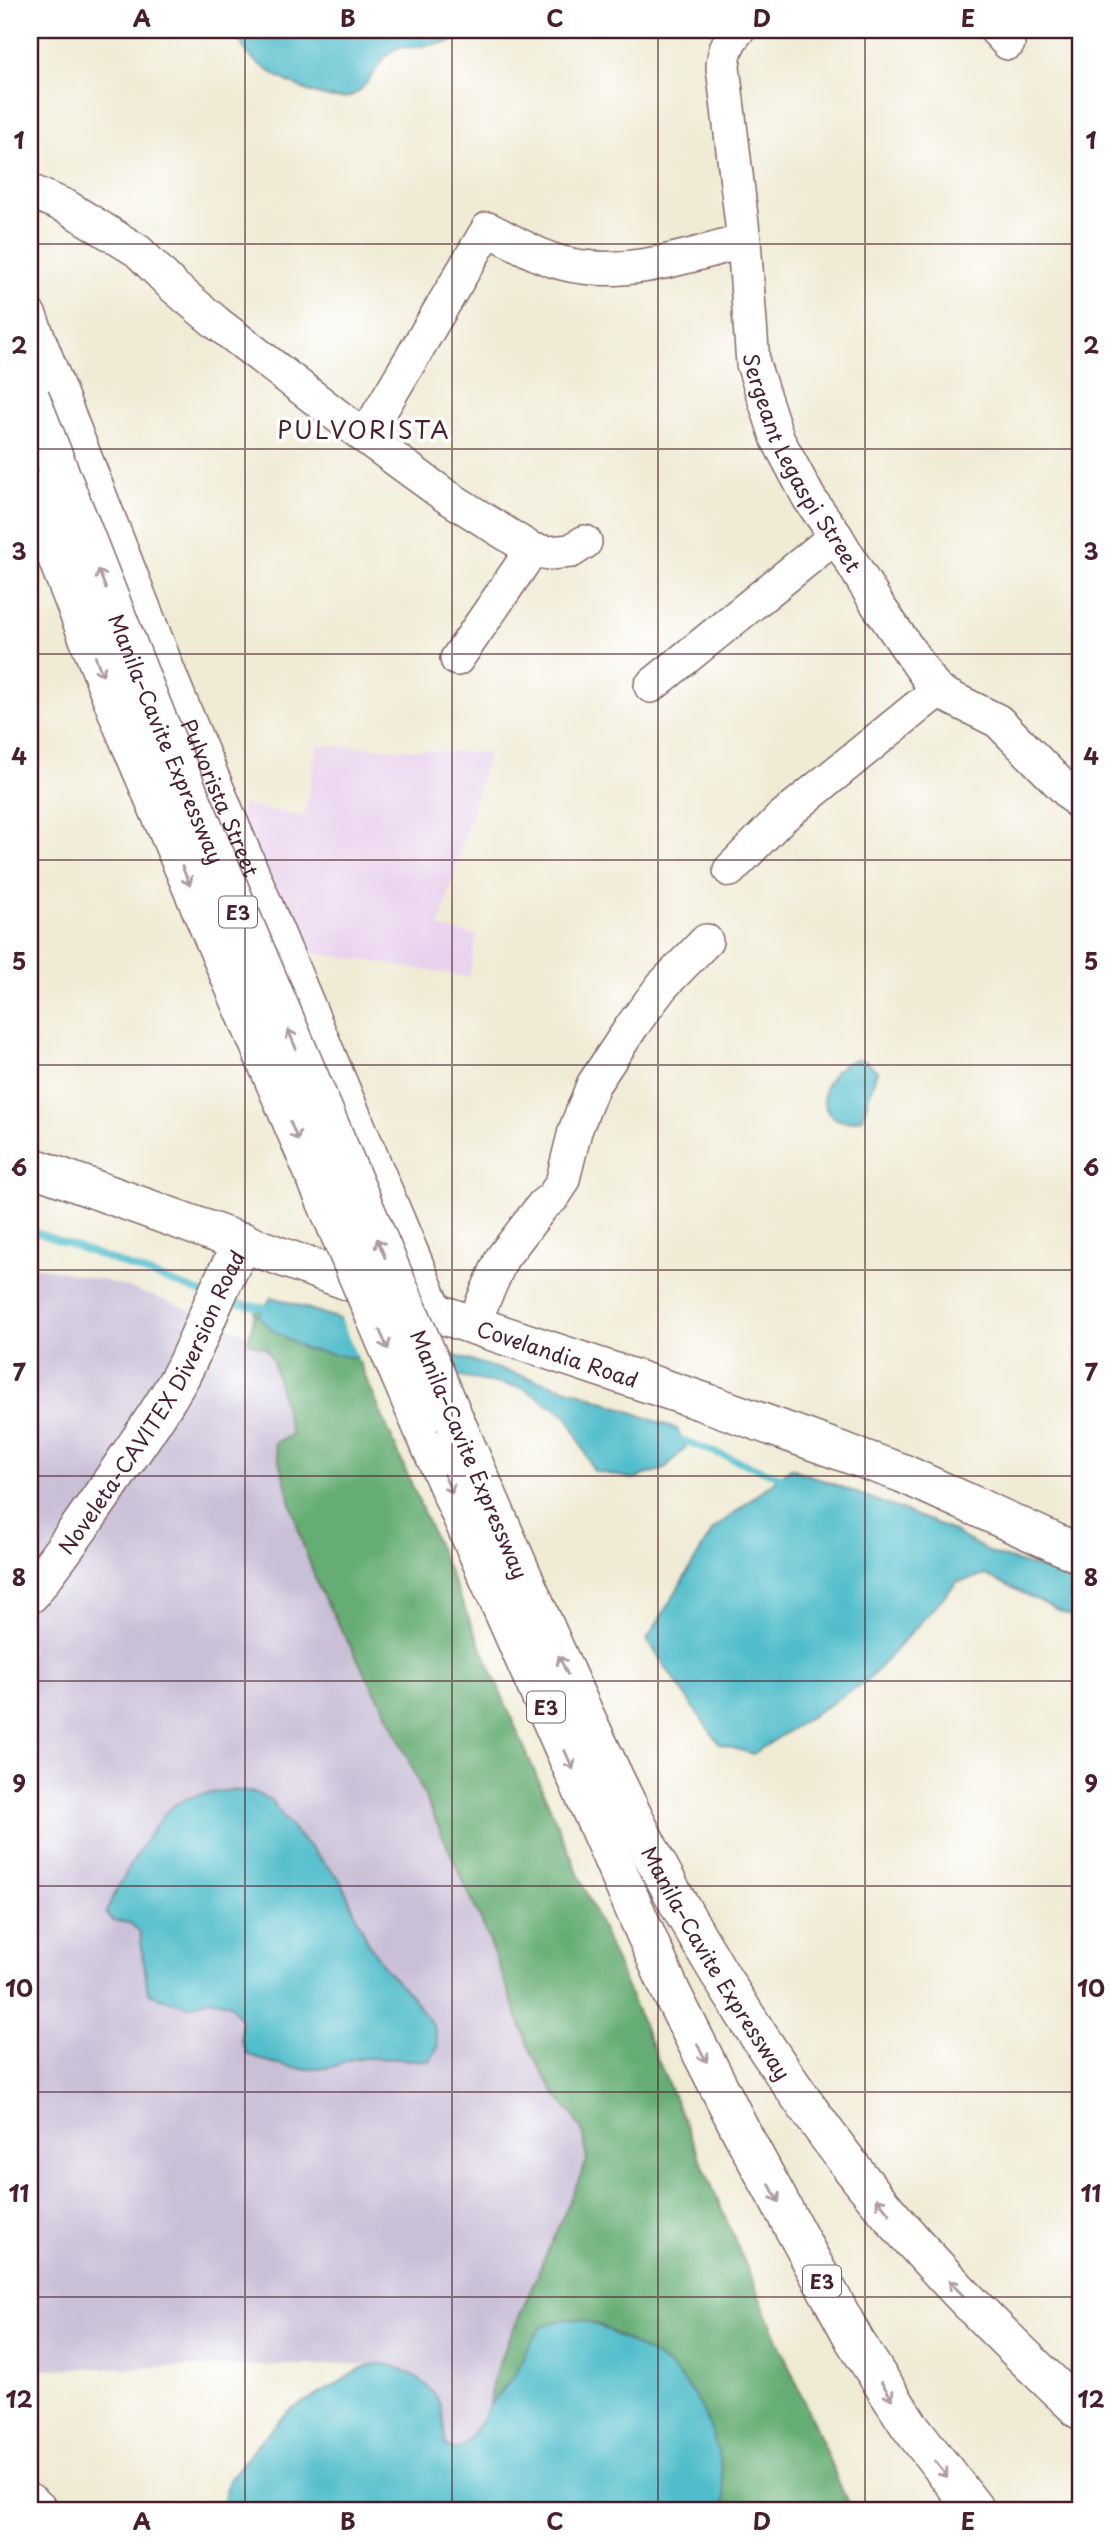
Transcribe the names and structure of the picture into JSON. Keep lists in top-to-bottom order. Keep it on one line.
{"streets":{"main road":["Manila–Cavite Expressway","E3","Covelandia Road","Noveleta-CAVITEX Diversion Road"],"street":["Sergeant Legaspi Street","Pulvorista Street"]},"crossings":[["Pulvorista Street","Covelandia Road"],["Covelandia Road","Noveleta-CAVITEX Diversion Road"]],"districts":["PULVORISTA"],"grid":{"columns":["A","B","C","D","E"],"rows":["1","2","3","4","5","6","7","8","9","10","11","12"]}}
